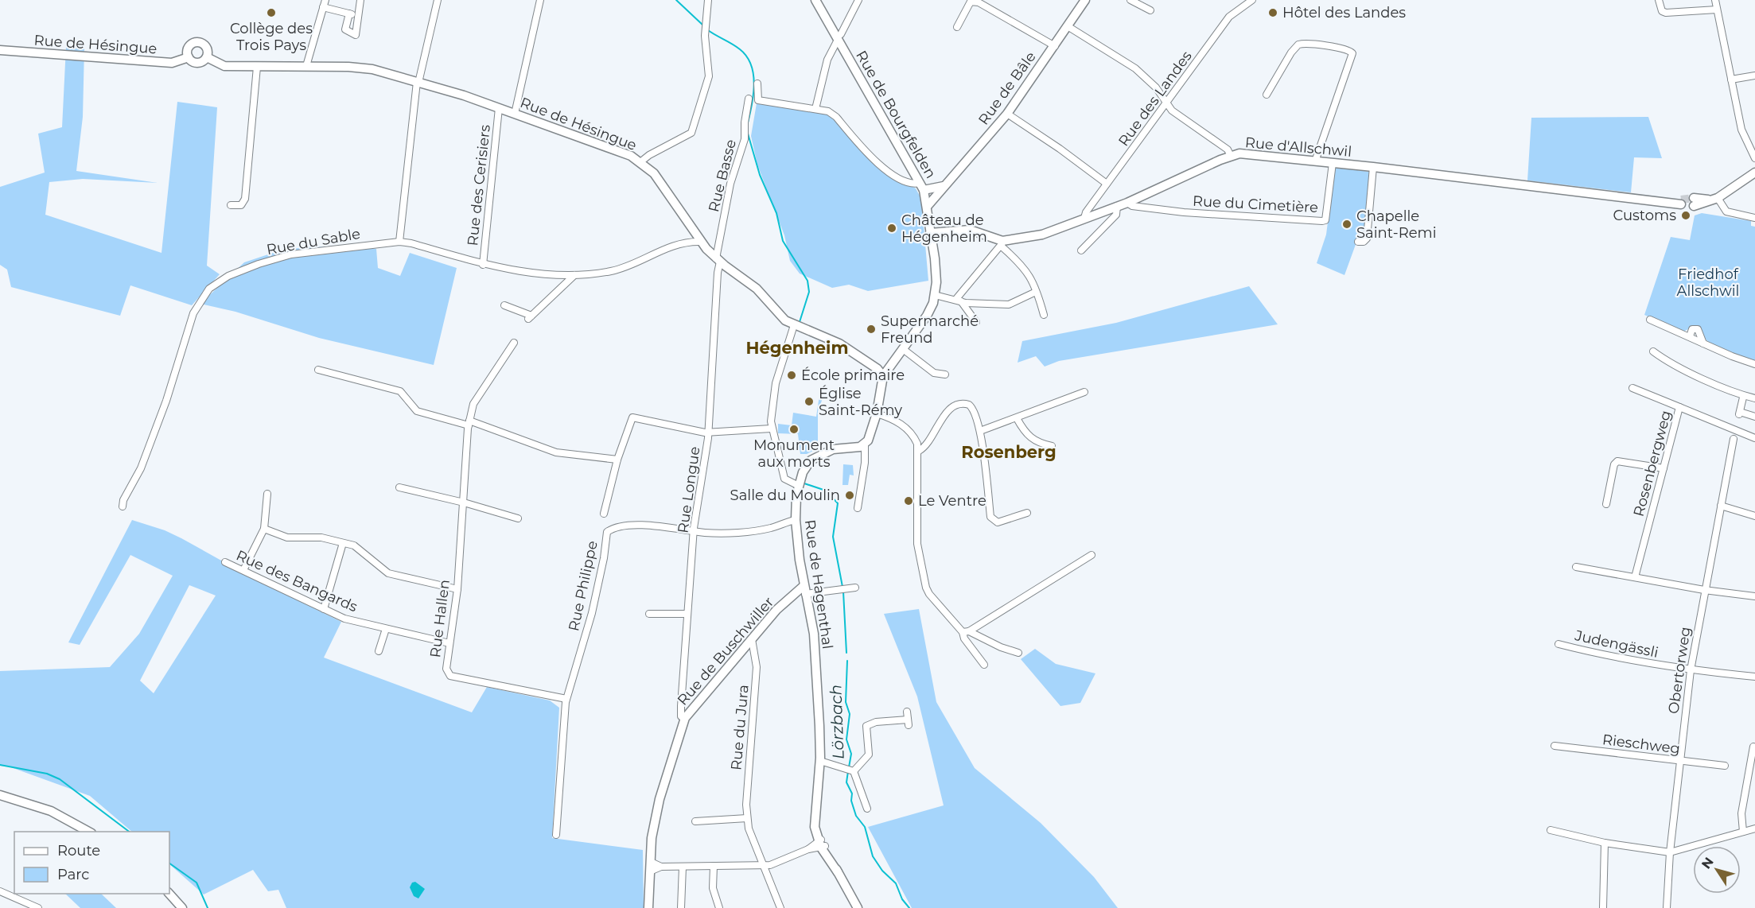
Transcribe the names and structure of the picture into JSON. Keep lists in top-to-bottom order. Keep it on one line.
{"streets":{"main road":["Rue de Hésingue","Rue de Bâle","Rue de Bourgfelden","Rue d'Allschwil","Rue de Hagenthal","Rue de Buschwiller"],"street":["Rue des Landes","Rue Basse","Rue des Cerisiers","Rue du Cimetière","Rue du Sable","Rosenbergweg","Rue Longue","Rue des Bangards","Rue Philippe","Rue Hallen","Judengässli","Obertorweg","Rue du Jura","Rieschweg"]},"crossings":[["Rue de Hésingue","Rue de Bourgfelden"],["Rue de Hésingue","Rue Basse"],["Rue de Hésingue","Rue des Cerisiers"],["Rue de Hésingue","Rue du Sable"],["Rue de Hésingue","Rue Longue"],["Rue de Bâle","Rue de Bourgfelden"],["Rue des Landes","Rue d'Allschwil"],["Rue de Bourgfelden","Rue d'Allschwil"],["Rue d'Allschwil","Rue du Cimetière"],["Rue Basse","Rue Longue"],["Rue des Cerisiers","Rue du Sable"],["Rue Longue","Rue Philippe"],["Rue Longue","Rue de Buschwiller"],["Rue des Bangards","Rue Hallen"],["Rue de Hagenthal","Rue Philippe"],["Rue de Hagenthal","Rue de Buschwiller"],["Rue Philippe","Rue Hallen"],["Judengässli","Obertorweg"],["Rue de Buschwiller","Rue du Jura"],["Obertorweg","Rieschweg"]],"districts":["Hégenheim","Rosenberg"],"water":["Lörzbach"],"parks":["Friedhof Allschwil"],"places":["Collège des Trois Pays","Hôtel des Landes","Customs","Chapelle Saint-Remi","Château de Hégenheim","Supermarché Freund","École primaire","Église Saint-Rémy","Monument aux morts","Salle du Moulin","Le Ventre"],"legend":["Route","Parc"],"north":"top left"}
